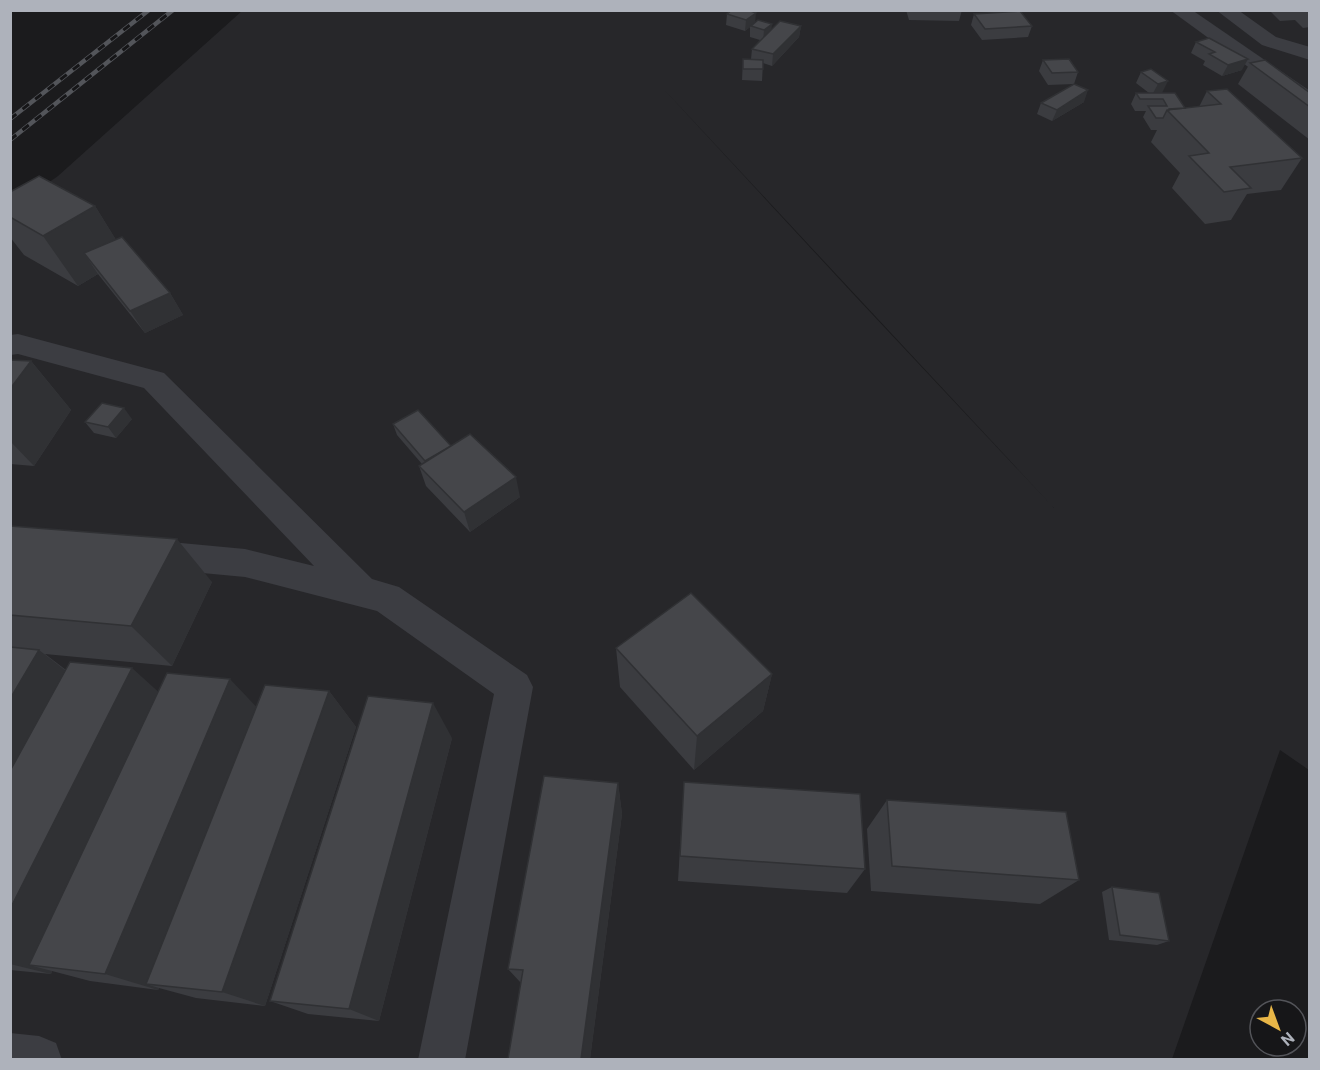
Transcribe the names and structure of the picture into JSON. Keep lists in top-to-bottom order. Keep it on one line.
{"north":"bottom right"}
